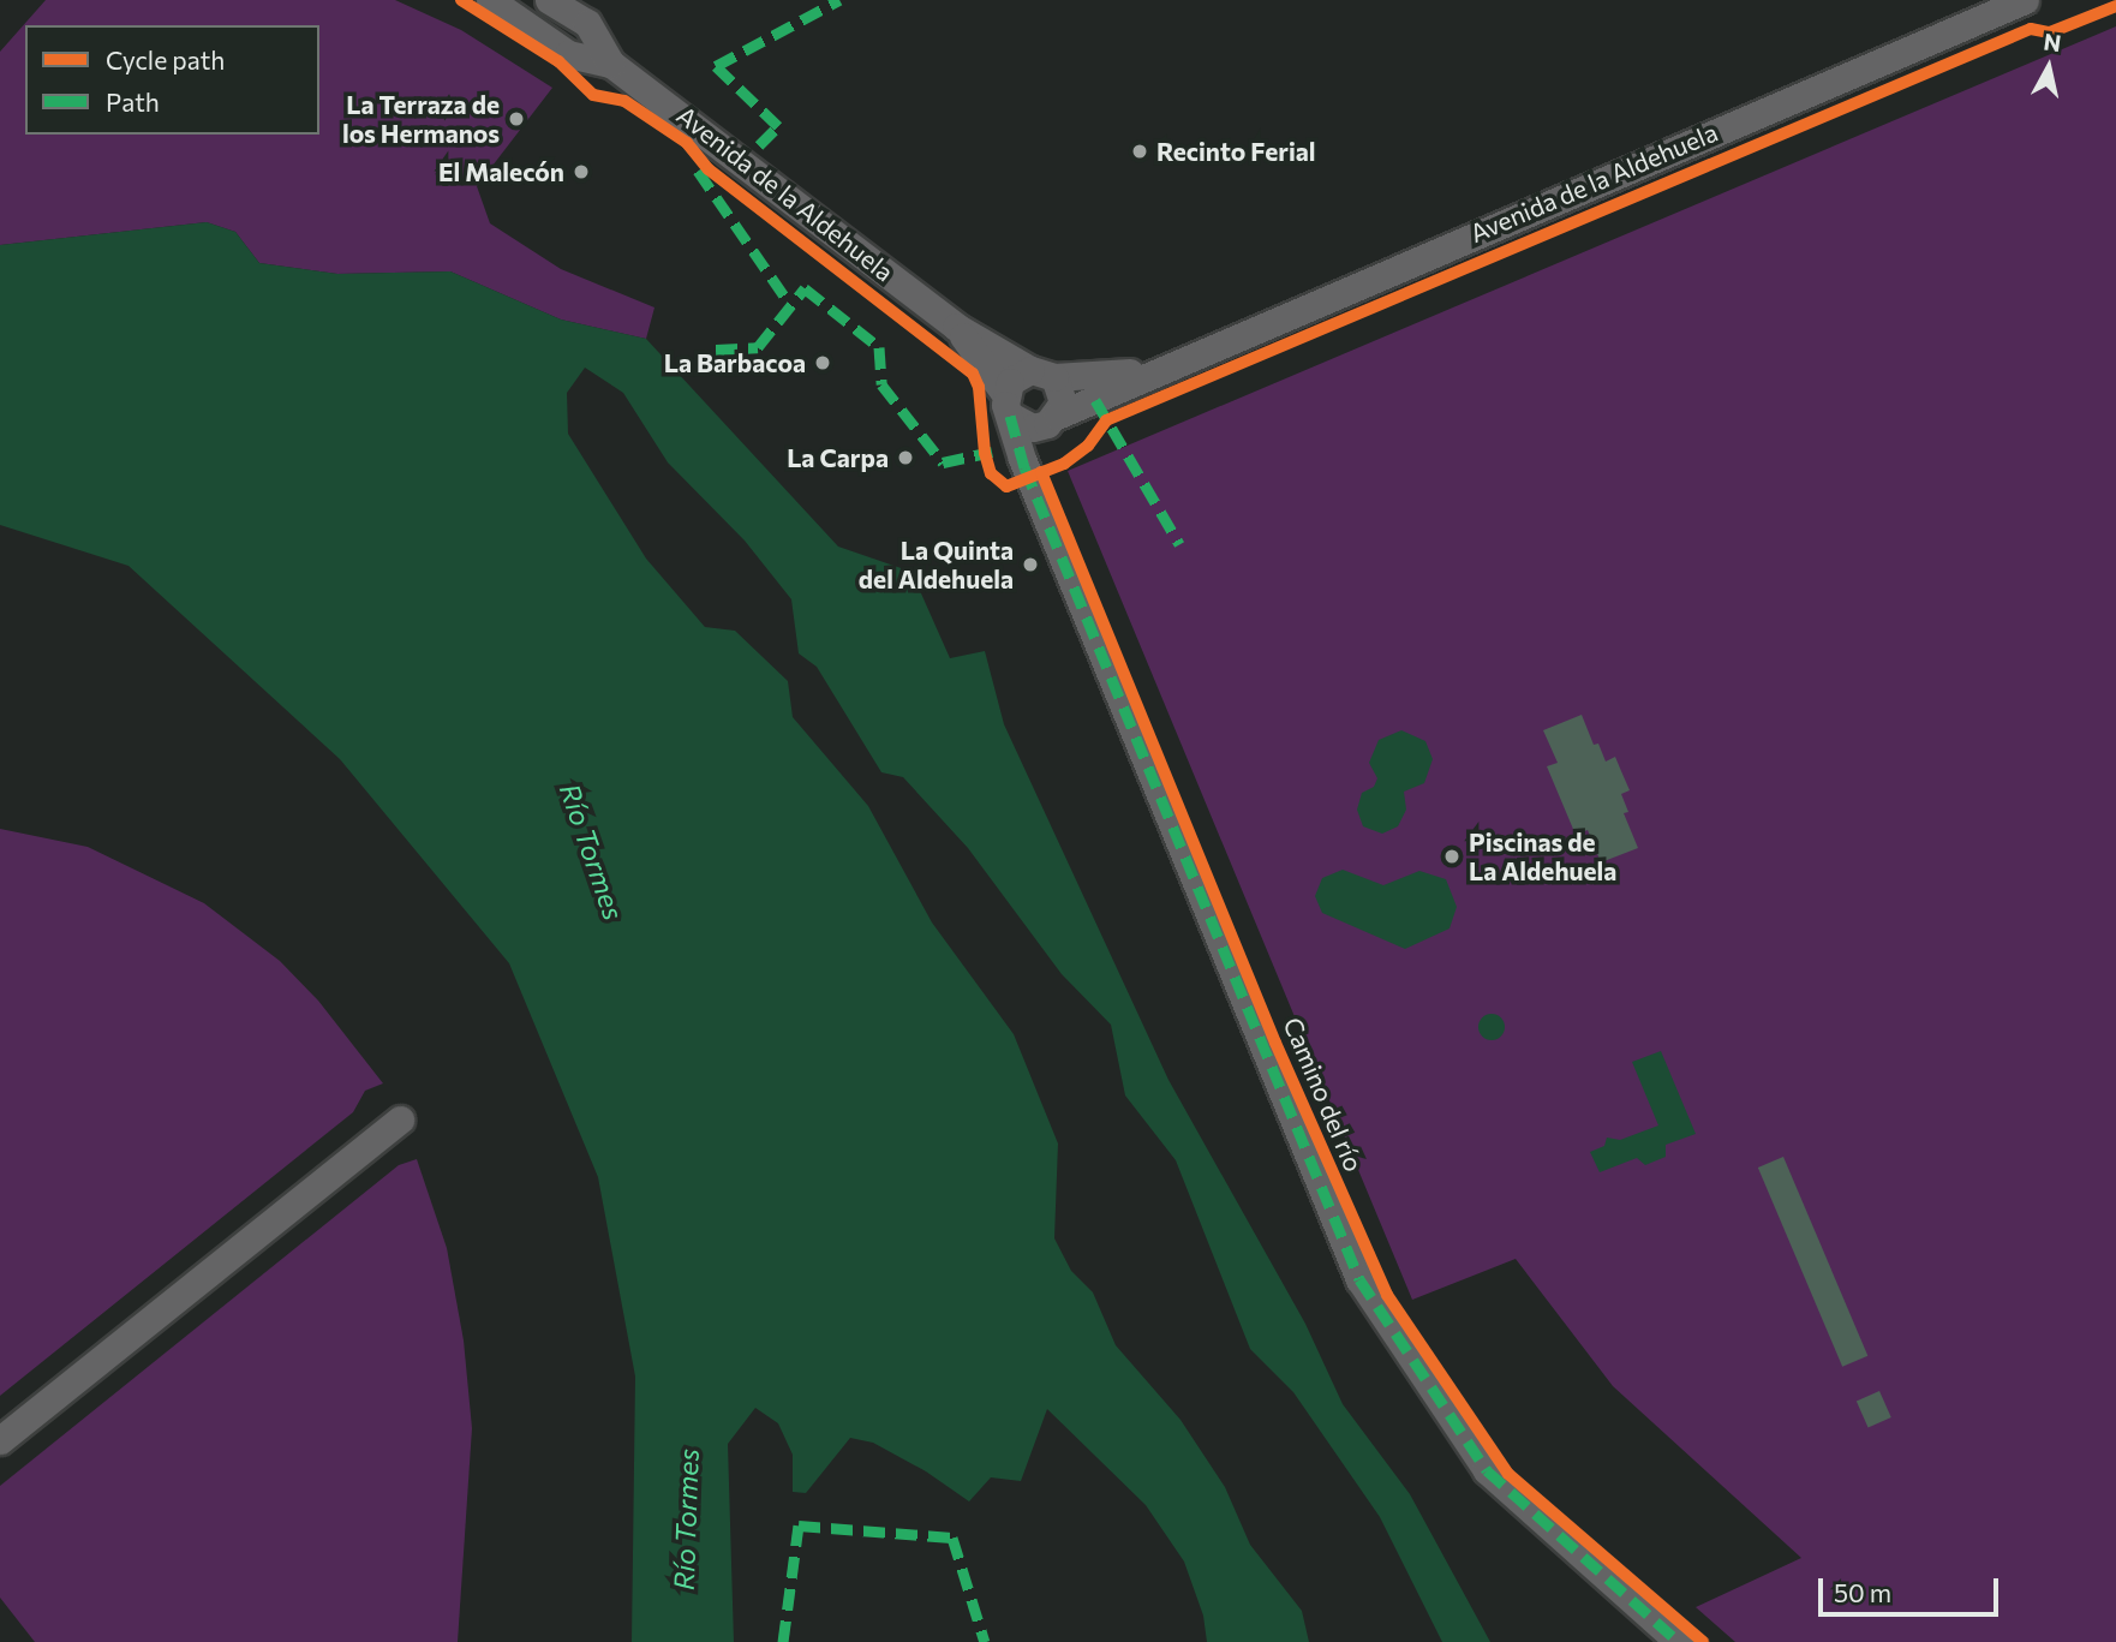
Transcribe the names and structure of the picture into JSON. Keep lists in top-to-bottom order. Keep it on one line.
{"streets":{"street":["Avenida de la Aldehuela","Camino del río"]},"crossings":[["Avenida de la Aldehuela","Camino del río"]],"water":["Río Tormes"],"places":["La Terraza de los Hermanos","Recinto Ferial","El Malecón","La Barbacoa","La Carpa","La Quinta del Aldehuela","Piscinas de La Aldehuela"],"legend":["Cycle path","Path"],"scale_bar":"50 m","north":"top"}
